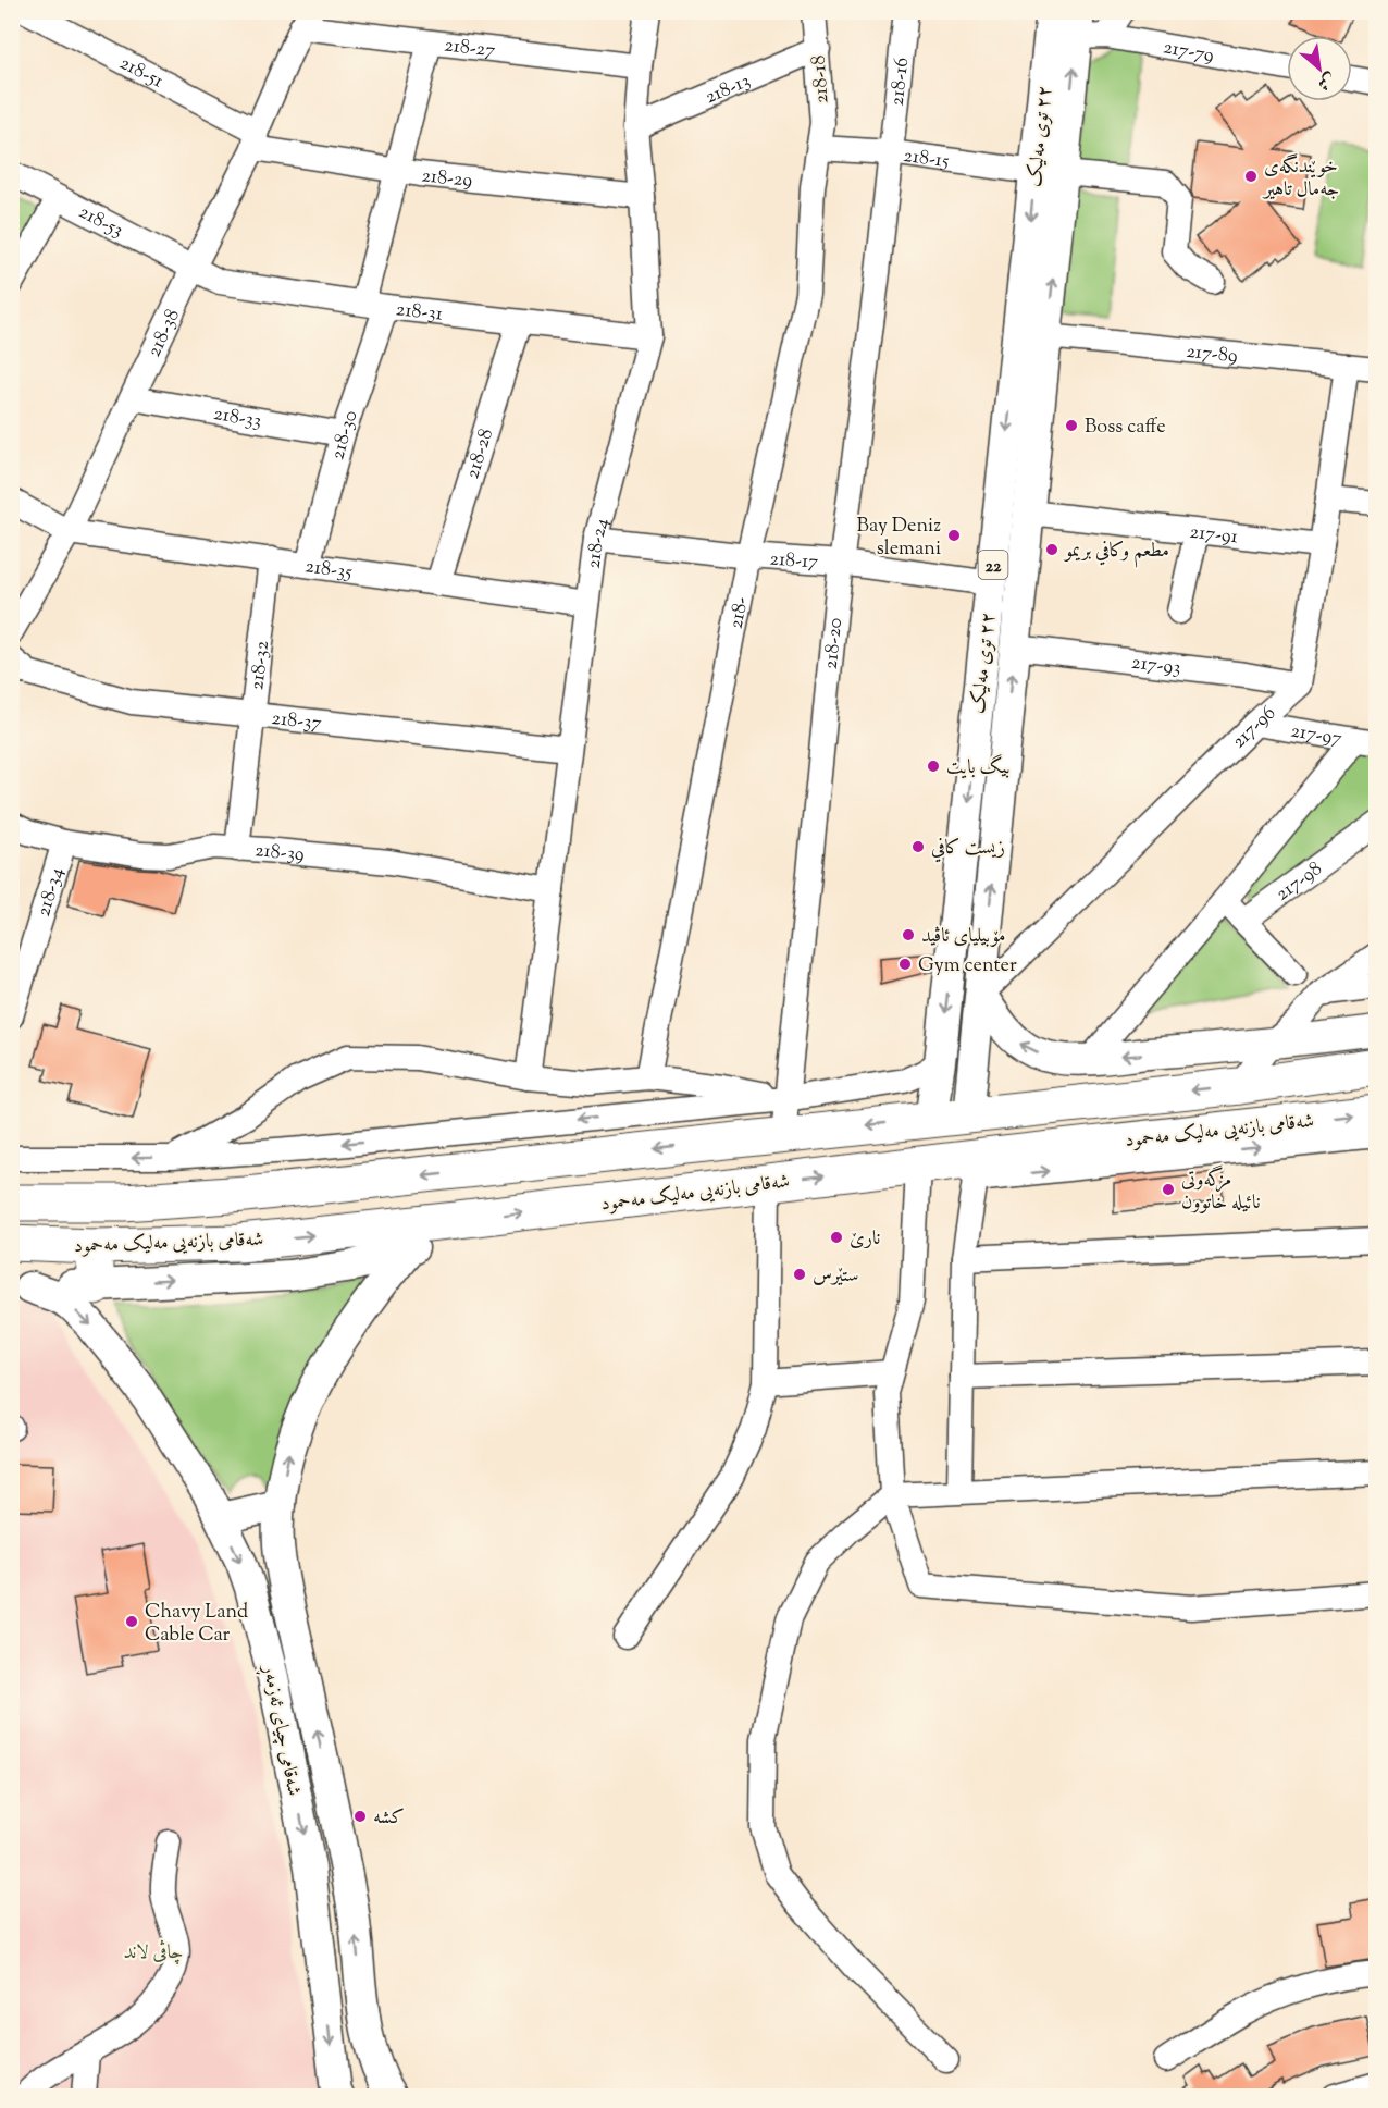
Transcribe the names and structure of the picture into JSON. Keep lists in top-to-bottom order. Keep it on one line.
{"streets":{"highway":["شەقامی بازنەیی مەلیک مەحمود"],"main road":["٢٢ توی مەلیک","22","شەقامی چیای ئەزمەڕ"],"street":["218-27","217-79","218-51","218-18","218-16","218-13","218-15","218-29","218-53","218-31","218-38","217-89","218-33","218-30","218-28","217-91","218-24","218-17","218-35","218-","218-20","218-32","217-93","218-37","217-96","217-97","218-39","217-98","218-34"]},"crossings":[["218-27","218-38"],["218-27","218-30"],["218-27","218-24"],["217-79","٢٢ توی مەلیک"],["218-51","218-29"],["218-51","218-38"],["218-18","218-13"],["218-18","218-15"],["218-18","218-"],["218-16","218-15"],["218-16","218-20"],["218-13","218-24"],["٢٢ توی مەلیک","218-15"],["٢٢ توی مەلیک","217-89"],["٢٢ توی مەلیک","217-91"],["٢٢ توی مەلیک","218-17"],["٢٢ توی مەلیک","217-93"],["٢٢ توی مەلیک","217-96"],["٢٢ توی مەلیک","شەقامی بازنەیی مەلیک مەحمود"],["218-15","218-"],["218-15","218-20"],["218-29","218-38"],["218-29","218-30"],["218-29","218-24"],["218-53","218-31"],["218-53","218-38"],["218-31","218-38"],["218-31","218-30"],["218-31","218-28"],["218-31","218-24"],["218-38","218-33"],["218-38","218-35"],["218-33","218-30"],["218-30","218-35"],["218-28","218-35"],["218-24","218-17"],["218-24","218-35"],["218-24","218-37"],["218-24","218-39"],["218-17","218-"],["218-17","218-20"],["218-35","218-32"],["218-20","شەقامی بازنەیی مەلیک مەحمود"],["218-32","218-37"],["218-32","218-39"],["217-93","217-96"],["217-96","217-97"],["218-39","218-34"]],"parks":["چاڤی لاند"],"places":["خوێندنگەی جەمال تاهیر","Boss caffe","Bay Deniz slemani","مطعم وكافي بريمو","بیگ بایت","زيست كافي","مۆبیلیای ئاڤید","Gym center","مزگەوتی نائیلە خاتوون","نارێ","ستێرس","Chavy Land Cable Car","كشه"],"north":"bottom right"}
